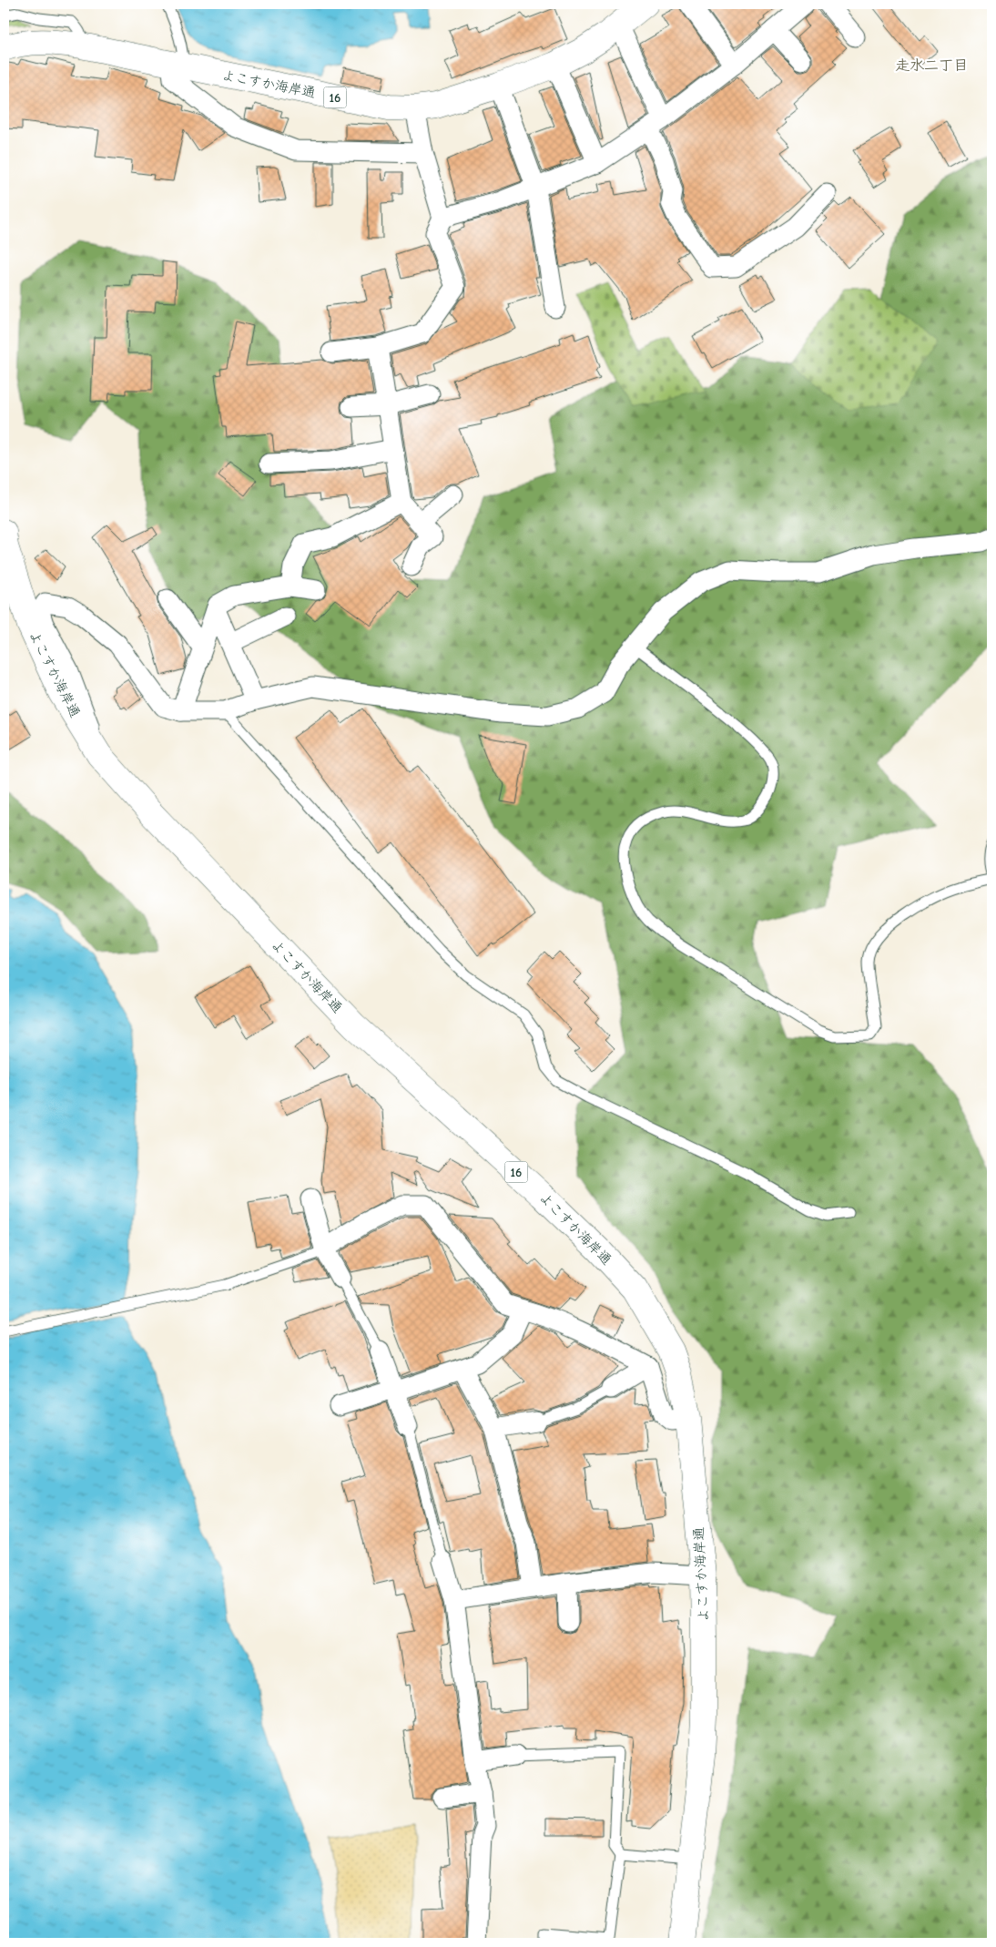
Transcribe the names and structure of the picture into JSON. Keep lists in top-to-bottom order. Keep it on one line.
{"streets":{"highway":["よこすか海岸通","16"]},"districts":["走水二丁目"]}
